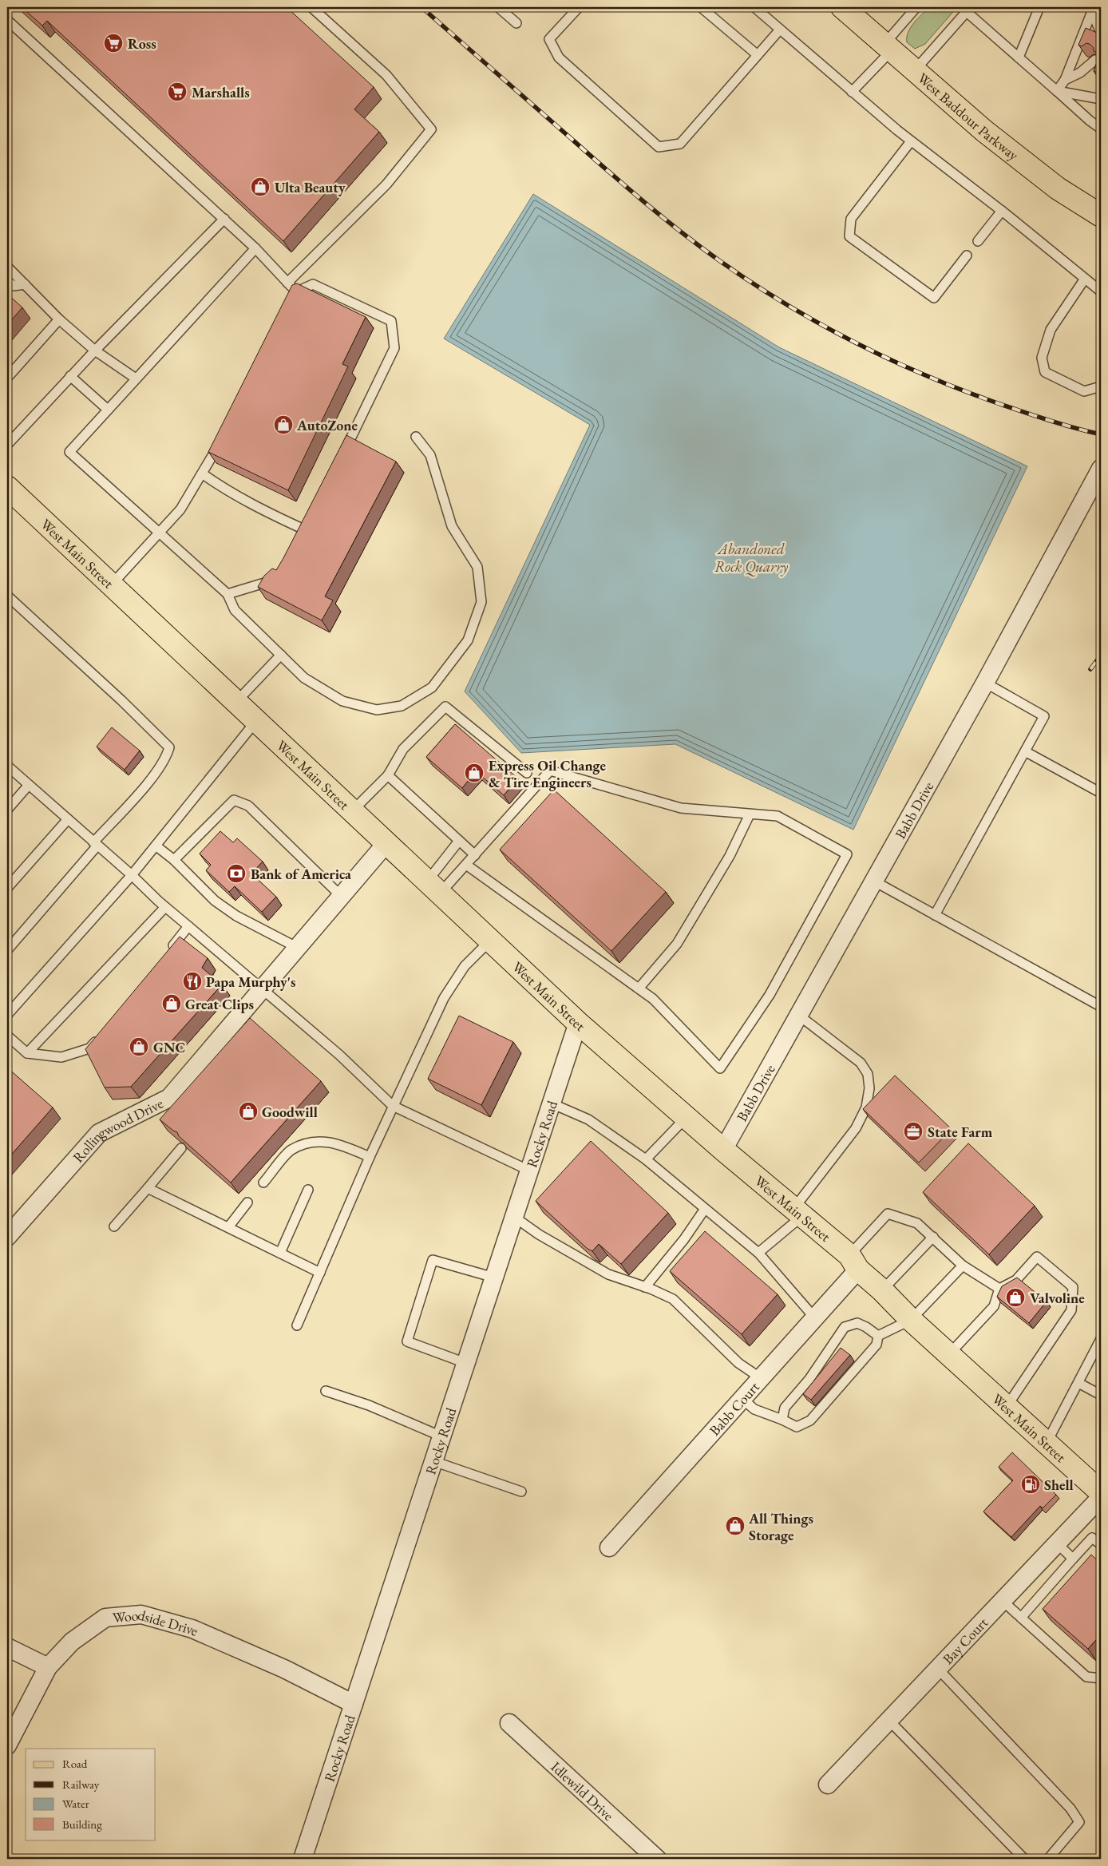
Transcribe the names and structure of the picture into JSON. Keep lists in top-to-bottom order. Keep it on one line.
{"streets":{"main road":["West Baddour Parkway","West Main Street"],"street":["Babb Drive","Rollingwood Drive","Rocky Road","Babb Court","Woodside Drive","Bay Court","Idlewild Drive"]},"crossings":[["West Main Street","Babb Drive"],["West Main Street","Rollingwood Drive"],["West Main Street","Rocky Road"],["West Main Street","Babb Court"],["Rocky Road","Woodside Drive"]],"water":["Abandoned Rock Quarry"],"places":{"supermarket":["Ross","Marshalls"],"shop":["Ulta Beauty","AutoZone","Express Oil Change & Tire Engineers","Great Clips","GNC","Goodwill","Valvoline","All Things Storage"],"bank":["Bank of America"],"restaurant":["Papa Murphy's"],"office":["State Farm"],"fuel station":["Shell"]},"legend":["Road","Railway","Water","Building"]}
